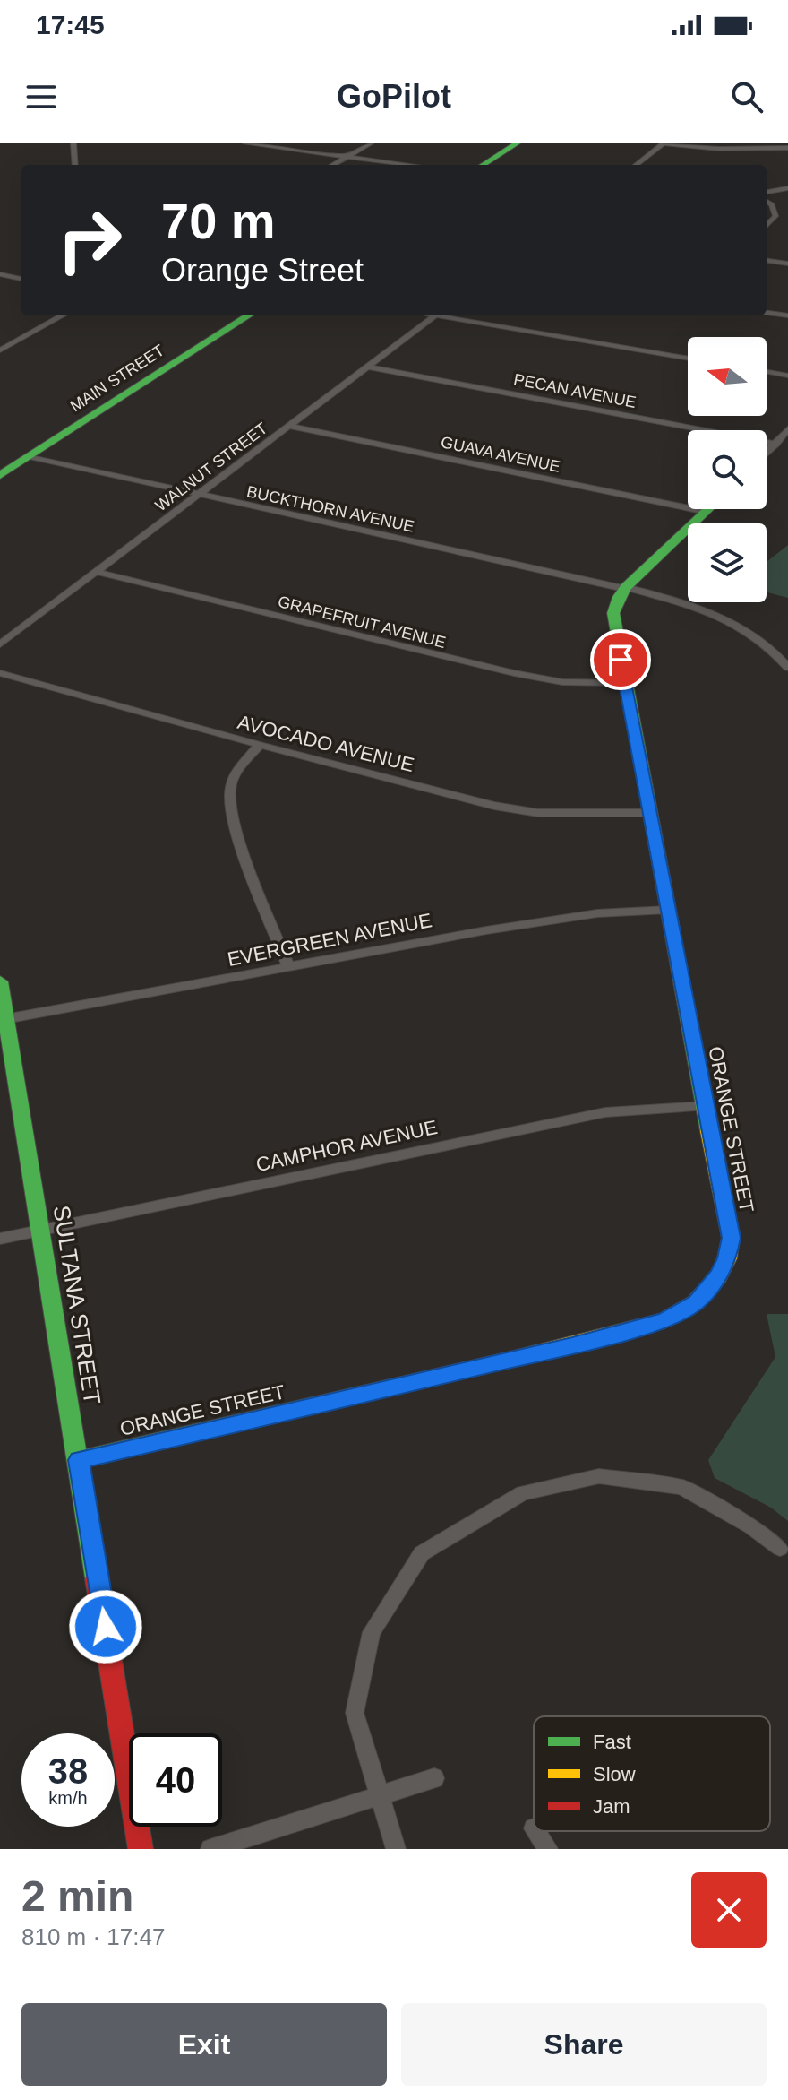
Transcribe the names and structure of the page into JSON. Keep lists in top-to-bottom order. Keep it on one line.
{"streets":{"street":["MAIN STREET","PECAN AVENUE","GUAVA AVENUE","WALNUT STREET","BUCKTHORN AVENUE","GRAPEFRUIT AVENUE","AVOCADO AVENUE","EVERGREEN AVENUE","ORANGE STREET","CAMPHOR AVENUE","SULTANA STREET"]},"crossings":[["MAIN STREET","BUCKTHORN AVENUE"],["PECAN AVENUE","WALNUT STREET"],["GUAVA AVENUE","WALNUT STREET"],["WALNUT STREET","BUCKTHORN AVENUE"],["WALNUT STREET","GRAPEFRUIT AVENUE"],["BUCKTHORN AVENUE","ORANGE STREET"],["GRAPEFRUIT AVENUE","ORANGE STREET"],["AVOCADO AVENUE","ORANGE STREET"],["EVERGREEN AVENUE","ORANGE STREET"],["EVERGREEN AVENUE","SULTANA STREET"],["ORANGE STREET","CAMPHOR AVENUE"],["ORANGE STREET","SULTANA STREET"],["CAMPHOR AVENUE","SULTANA STREET"]],"legend":["Fast","Slow","Jam"],"north":"left","page":{"status":"17:45","header":"GoPilot","turn":["70 m","Orange Street"],"speed":"38 km/h","limit":"40","heading":["2 min","810 m · 17:47"],"buttons":["Exit","Share"]}}
